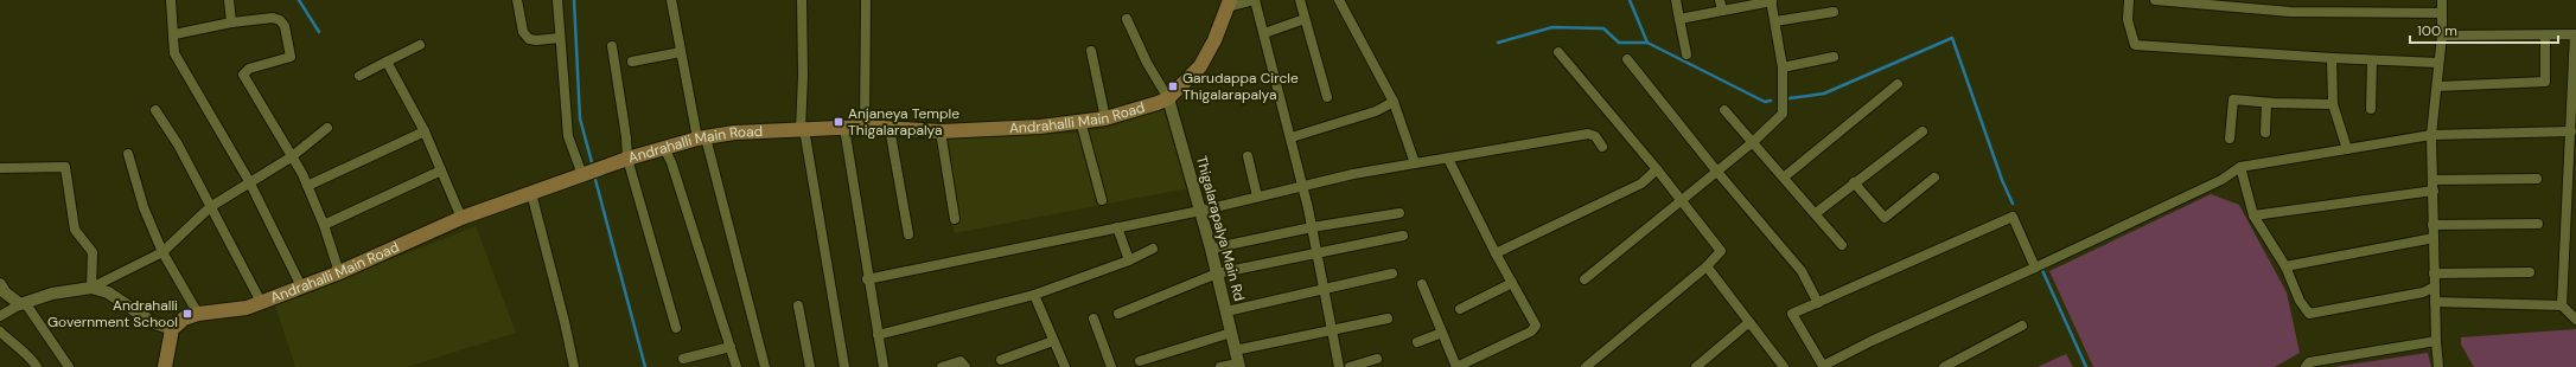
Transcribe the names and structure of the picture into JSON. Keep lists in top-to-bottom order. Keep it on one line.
{"streets":{"main road":["Andrahalli Main Road"],"street":["Thigalarapalya Main Rd"]},"crossings":[["Andrahalli Main Road","Thigalarapalya Main Rd"]],"places":{"transit":["Garudappa Circle Thigalarapalya","Anjaneya Temple Thigalarapalya","Andrahalli Government School"]},"scale_bar":"100 m"}
